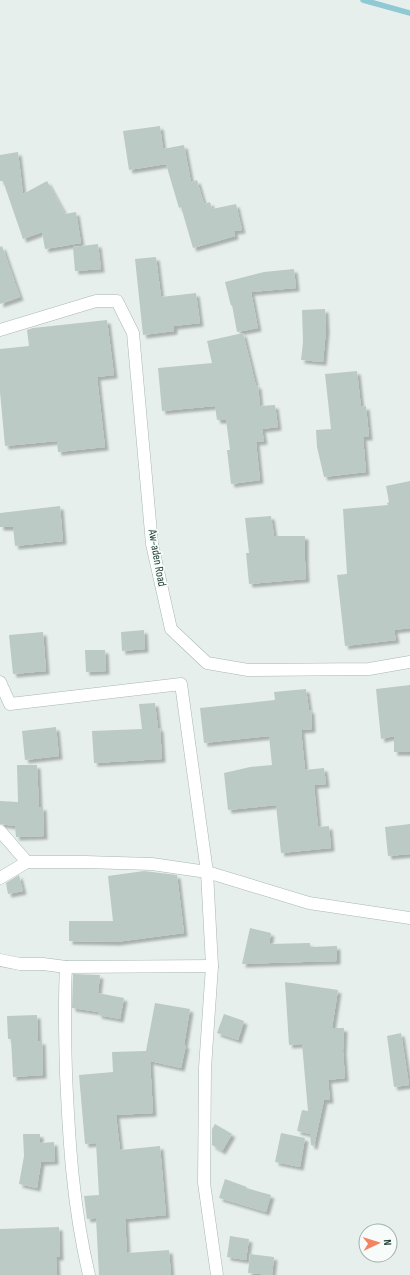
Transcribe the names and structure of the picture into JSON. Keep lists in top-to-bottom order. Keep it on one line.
{"streets":{"street":["Aw-aden Road"]},"north":"right"}
